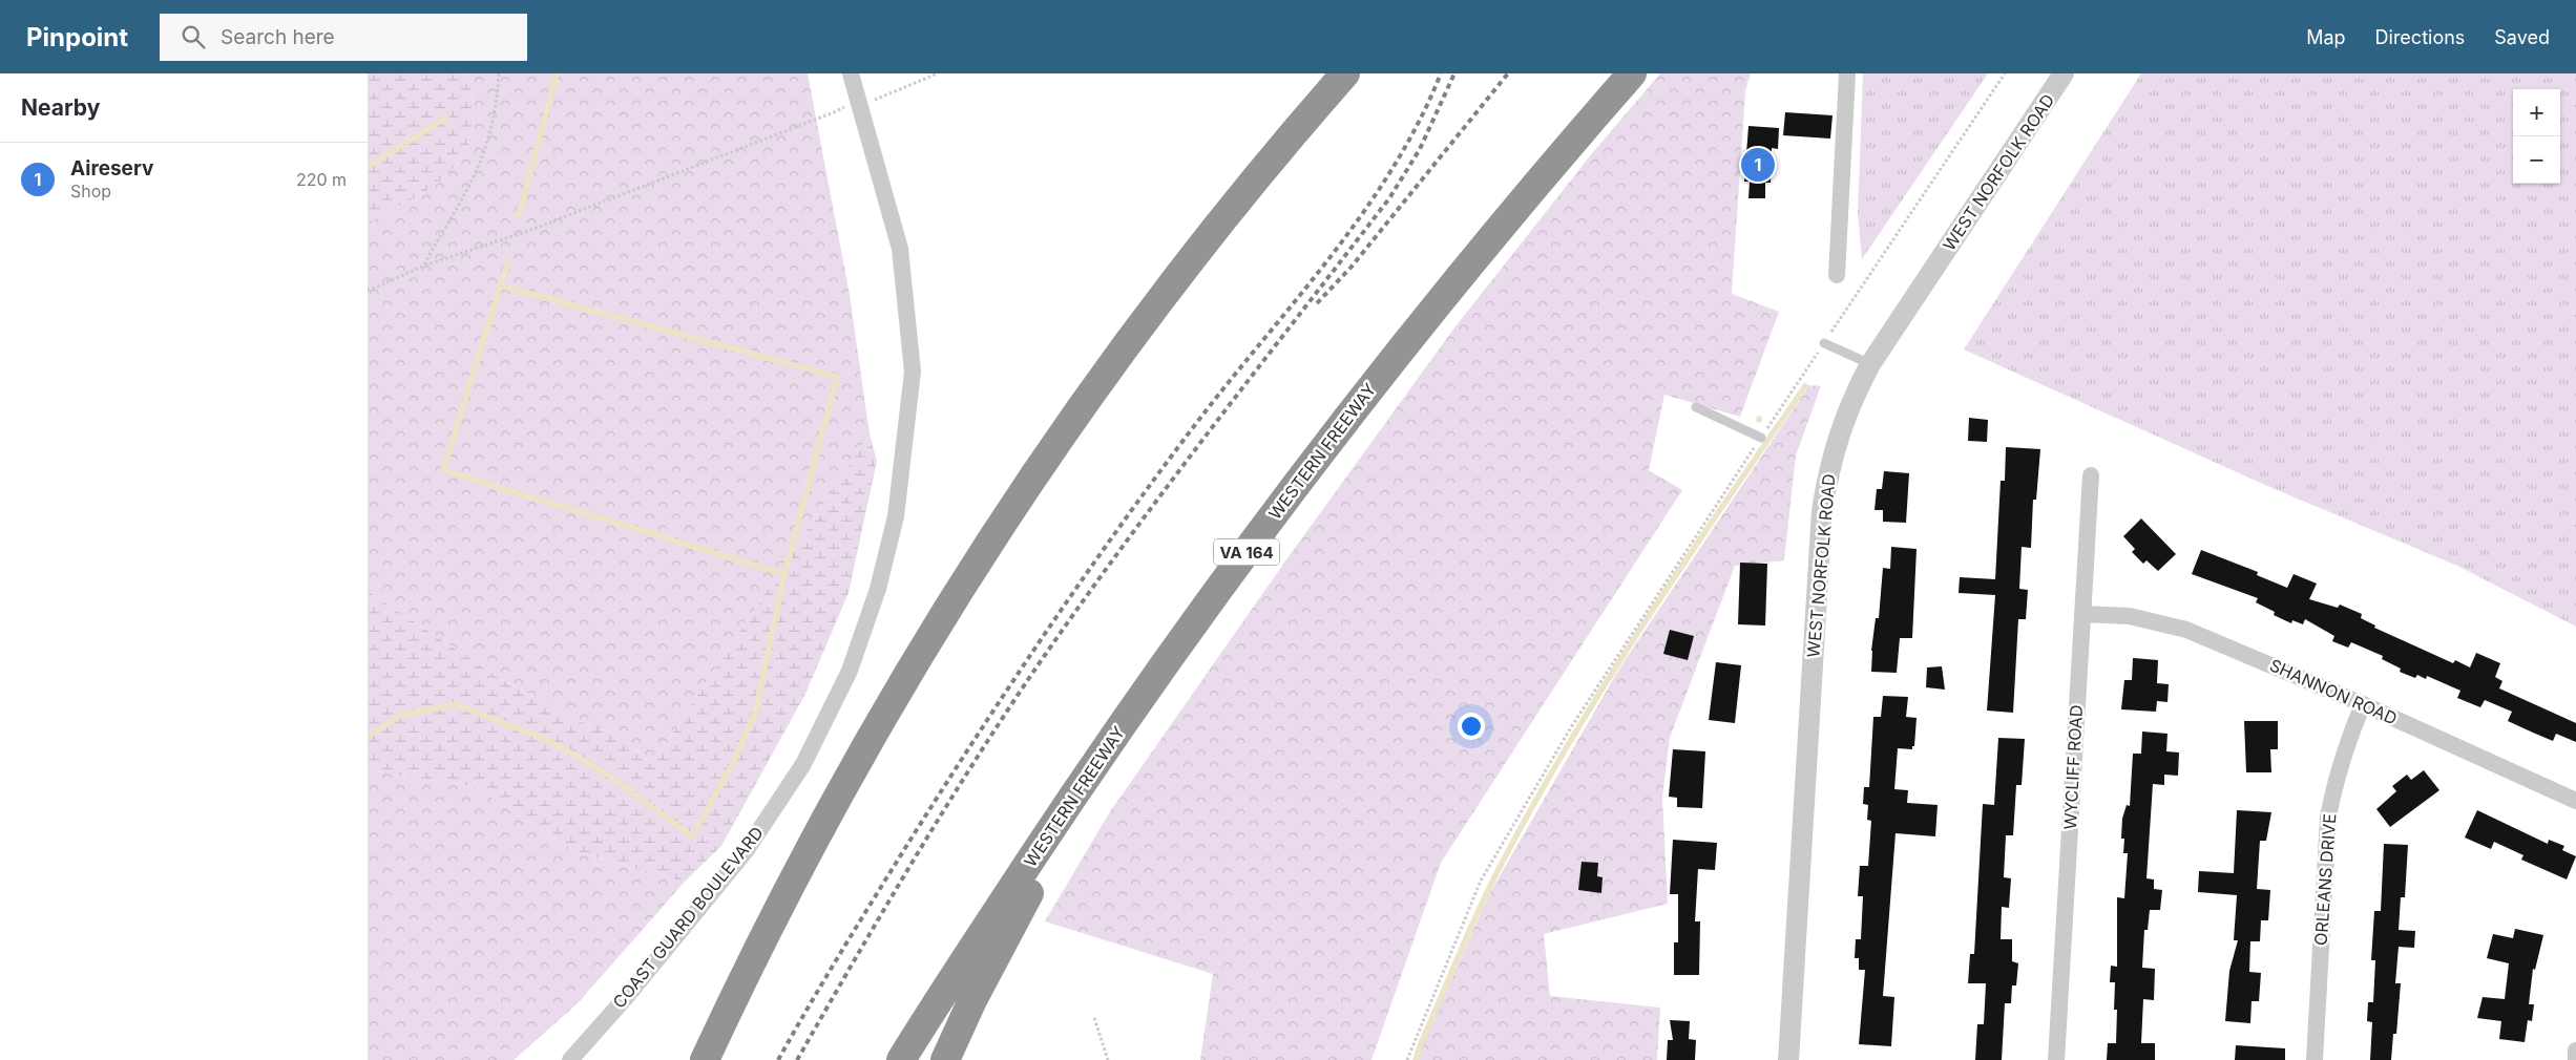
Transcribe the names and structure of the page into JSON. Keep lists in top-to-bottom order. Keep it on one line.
{"streets":{"highway":["WESTERN FREEWAY","VA 164"],"street":["WEST NORFOLK ROAD","SHANNON ROAD","WYCLIFF ROAD","ORLEANS DRIVE","COAST GUARD BOULEVARD"]},"crossings":[["SHANNON ROAD","WYCLIFF ROAD"],["SHANNON ROAD","ORLEANS DRIVE"]],"page":{"header":"Pinpoint","search":"Search here","nav":["Map","Directions","Saved"],"heading":"Nearby","map_buttons":["+","−"],"list":[{"mark":"1","name":"Aireserv","note":"Shop","value":"220 m"}],"pins":"1"}}
